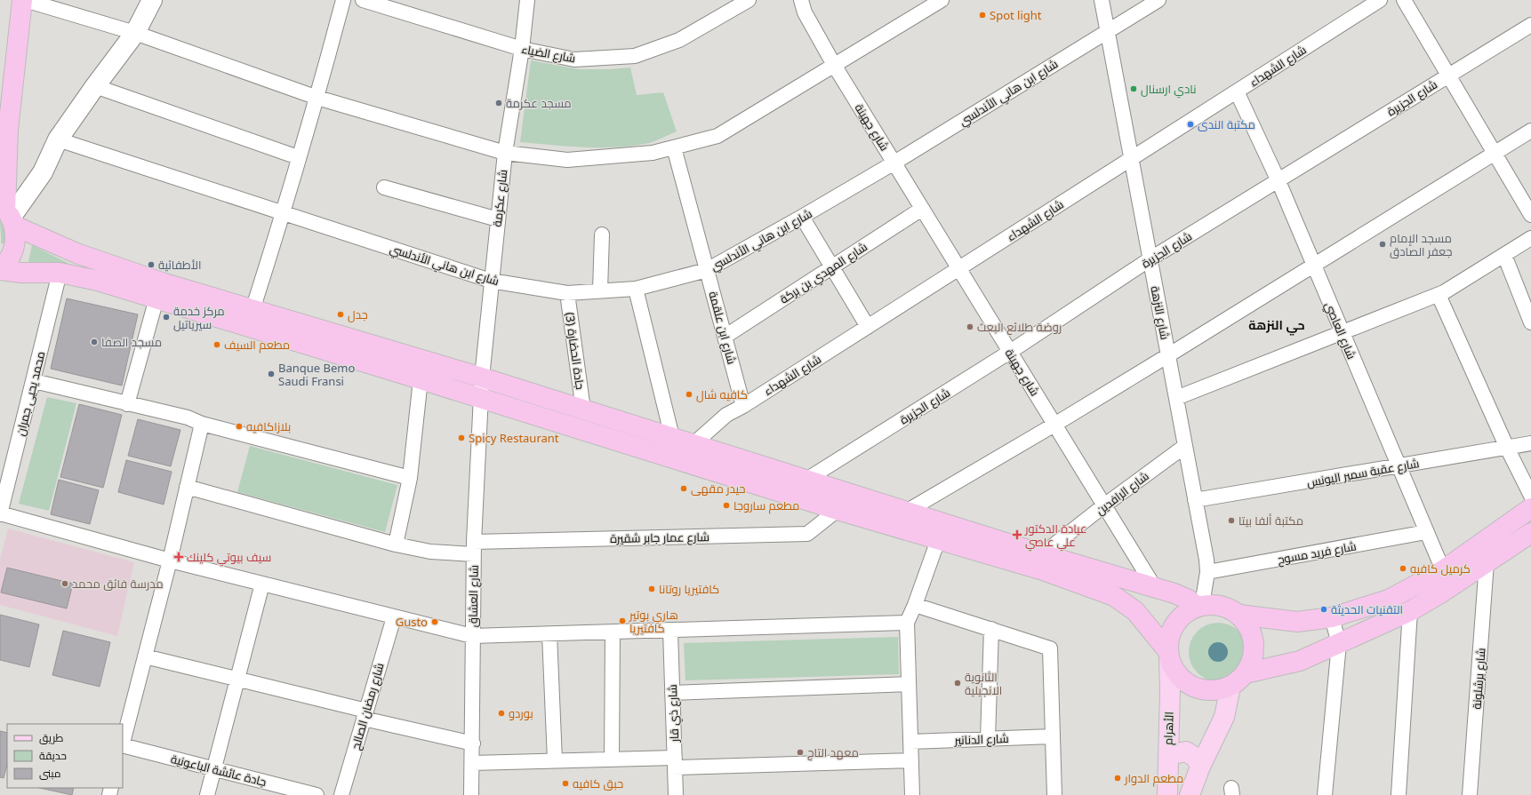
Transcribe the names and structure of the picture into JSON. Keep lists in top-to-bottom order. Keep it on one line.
{"streets":{"main road":["الأهرام"],"street":["شارع الضياء","شارع الشهداء","شارع ابن هاني الأندلسي","شارع الجزيرة","شارع جهينة","شارع عكرمة","شارع المهدي بن بركة","شارع النزهة","شارع ابن علقمة","شارع العاصي","جادة الحضارة (3)","محمد يحيى جمران","شارع عقبة سمير اليونس","شارع الرافدين","شارع عمار جابر شقيرة","شارع فريد مسوح","شارع العشاق","شارع برشلونة","شارع رمضان الصالح","شارع ذي قار","شارع الدنانير","جادة عائشة الباعونية"]},"crossings":[["شارع الضياء","شارع عكرمة"],["شارع الشهداء","شارع جهينة"],["شارع الشهداء","شارع النزهة"],["شارع الشهداء","شارع ابن علقمة"],["شارع الشهداء","شارع العاصي"],["شارع ابن هاني الأندلسي","شارع جهينة"],["شارع ابن هاني الأندلسي","شارع عكرمة"],["شارع ابن هاني الأندلسي","شارع النزهة"],["شارع ابن هاني الأندلسي","شارع ابن علقمة"],["شارع ابن هاني الأندلسي","جادة الحضارة (3)"],["شارع الجزيرة","شارع جهينة"],["شارع الجزيرة","شارع النزهة"],["شارع الجزيرة","شارع العاصي"],["شارع جهينة","شارع المهدي بن بركة"],["شارع جهينة","شارع الرافدين"],["شارع عكرمة","شارع العشاق"],["شارع المهدي بن بركة","شارع ابن علقمة"],["شارع النزهة","شارع عقبة سمير اليونس"],["شارع النزهة","شارع الرافدين"],["شارع النزهة","شارع فريد مسوح"],["شارع النزهة","الأهرام"],["شارع العاصي","شارع عقبة سمير اليونس"],["شارع العاصي","شارع فريد مسوح"],["شارع عمار جابر شقيرة","شارع العشاق"]],"districts":["حي النزهة"],"places":{"other":["Spot light","نادي ارسنال","مسجد عكرمة","مكتبة الندى","مسجد الإمام جعفر الصادق","الأطفائية","جدل","مركز خدمة سيرياتيل","روضة طلائع البعث","مسجد الصفا","مطعم السيف","Banque Bemo Saudi Fransi","كافيه شال","بلازاكافيه","Spicy Restaurant","حيدر مقهى","مطعم ساروجا","مكتبة ألفا بيتا","كرميل كافيه","مدرسة فائق محمد","كافتيريا روتانا","التقنيات الحديثة","هاري بوتير كافتيريا","Gusto","الثانوية الانجيلية","بوردو","معهد التاج","مطعم الدوار","حبق كافيه"],"health":["عيادة الدكتور علي عاصي","سيف بيوتي كلينك"]},"legend":["طريق","حديقة","مبنى"]}
